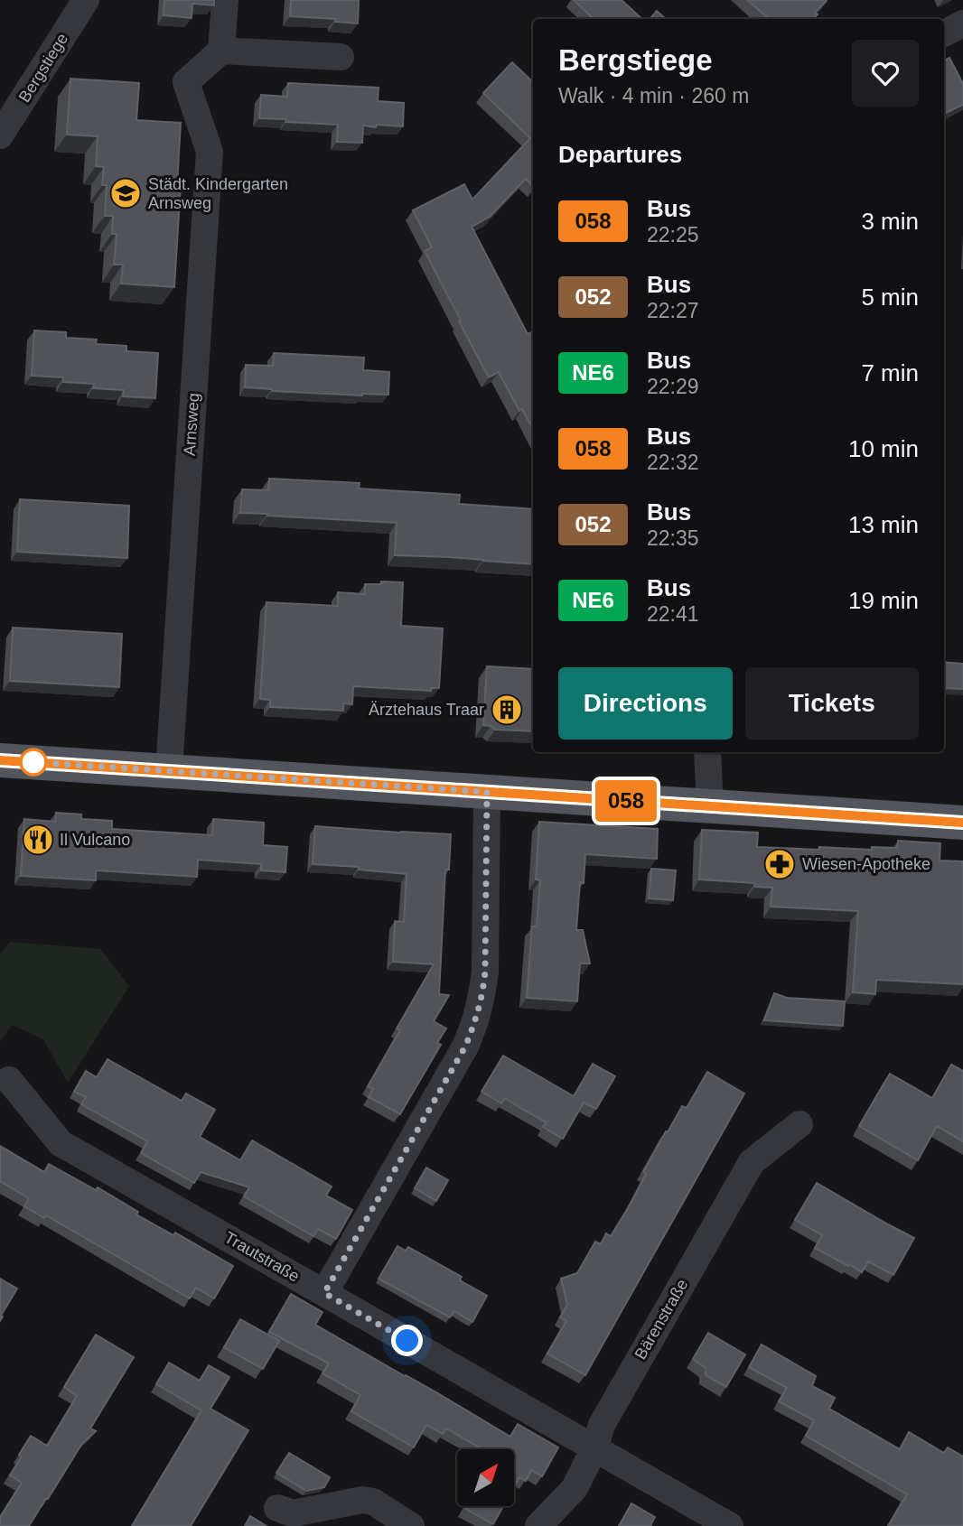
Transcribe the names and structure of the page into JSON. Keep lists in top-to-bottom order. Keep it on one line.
{"streets":{"street":["Bergstiege","Arnsweg","Trautstraße","Bärenstraße"]},"crossings":[["Trautstraße","Bärenstraße"]],"places":{"school or university":["Städt. Kindergarten Arnsweg"],"building":["Ärztehaus Traar"],"restaurant":["Il Vulcano"],"pharmacy":["Wiesen-Apotheke"]},"lines":["bus line 058"],"north":"top right","page":{"on_map":"058","heading":[["Bergstiege","Walk · 4 min · 260 m"],"Departures"],"list":[{"mark":"058","name":"Bus","note":"22:25","value":"3 min"},{"mark":"052","name":"Bus","note":"22:27","value":"5 min"},{"mark":"NE6","name":"Bus","note":"22:29","value":"7 min"},{"mark":"058","name":"Bus","note":"22:32","value":"10 min"},{"mark":"052","name":"Bus","note":"22:35","value":"13 min"},{"mark":"NE6","name":"Bus","note":"22:41","value":"19 min"}],"buttons":["Directions","Tickets"]}}
